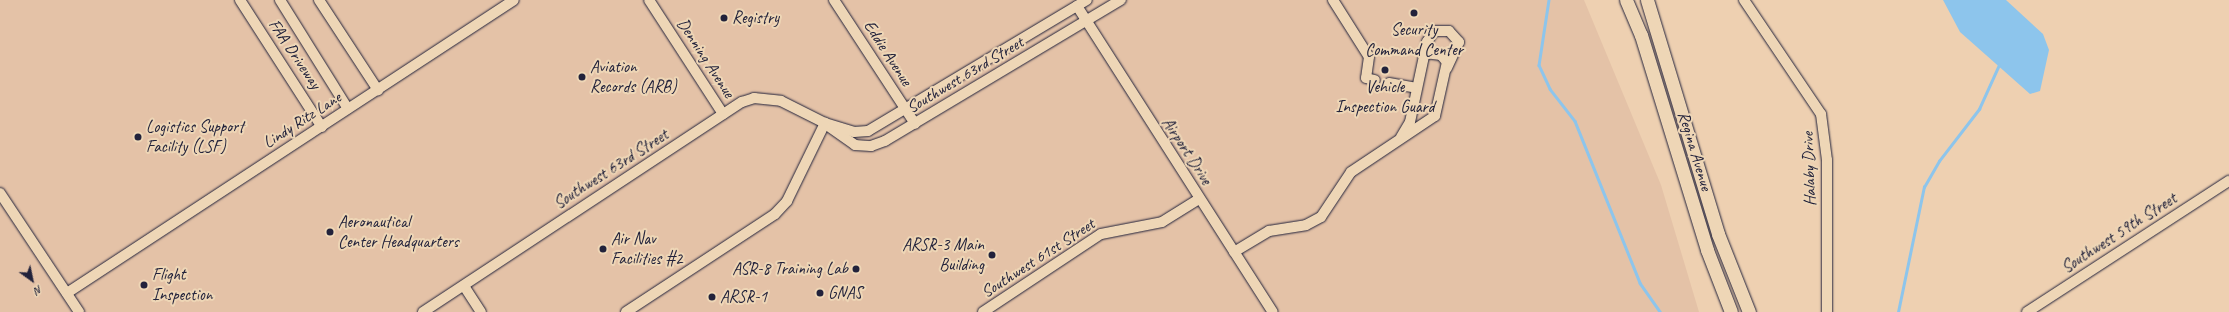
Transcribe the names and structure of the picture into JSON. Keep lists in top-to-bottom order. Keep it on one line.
{"streets":{"main road":["Regina Avenue"],"street":["Eddie Avenue","FAA Driveway","Denning Avenue","Southwest 63rd Street","Lindy Ritz Lane","Airport Drive","Halaby Drive","Southwest 59th Street","Southwest 61st Street"]},"crossings":[["Eddie Avenue","Southwest 63rd Street"],["FAA Driveway","Lindy Ritz Lane"],["Denning Avenue","Southwest 63rd Street"],["Southwest 63rd Street","Airport Drive"],["Airport Drive","Southwest 61st Street"]],"places":["Security Command Center","Registry","Vehicle Inspection Guard","Aviation Records (ARB)","Logistics Support Facility (LSF)","Aeronautical Center Headquarters","Air Nav Facilities #2","ARSR-3 Main Building","ASR-8 Training Lab","Flight Inspection","GNAS","ARSR-1"],"north":"bottom right"}
